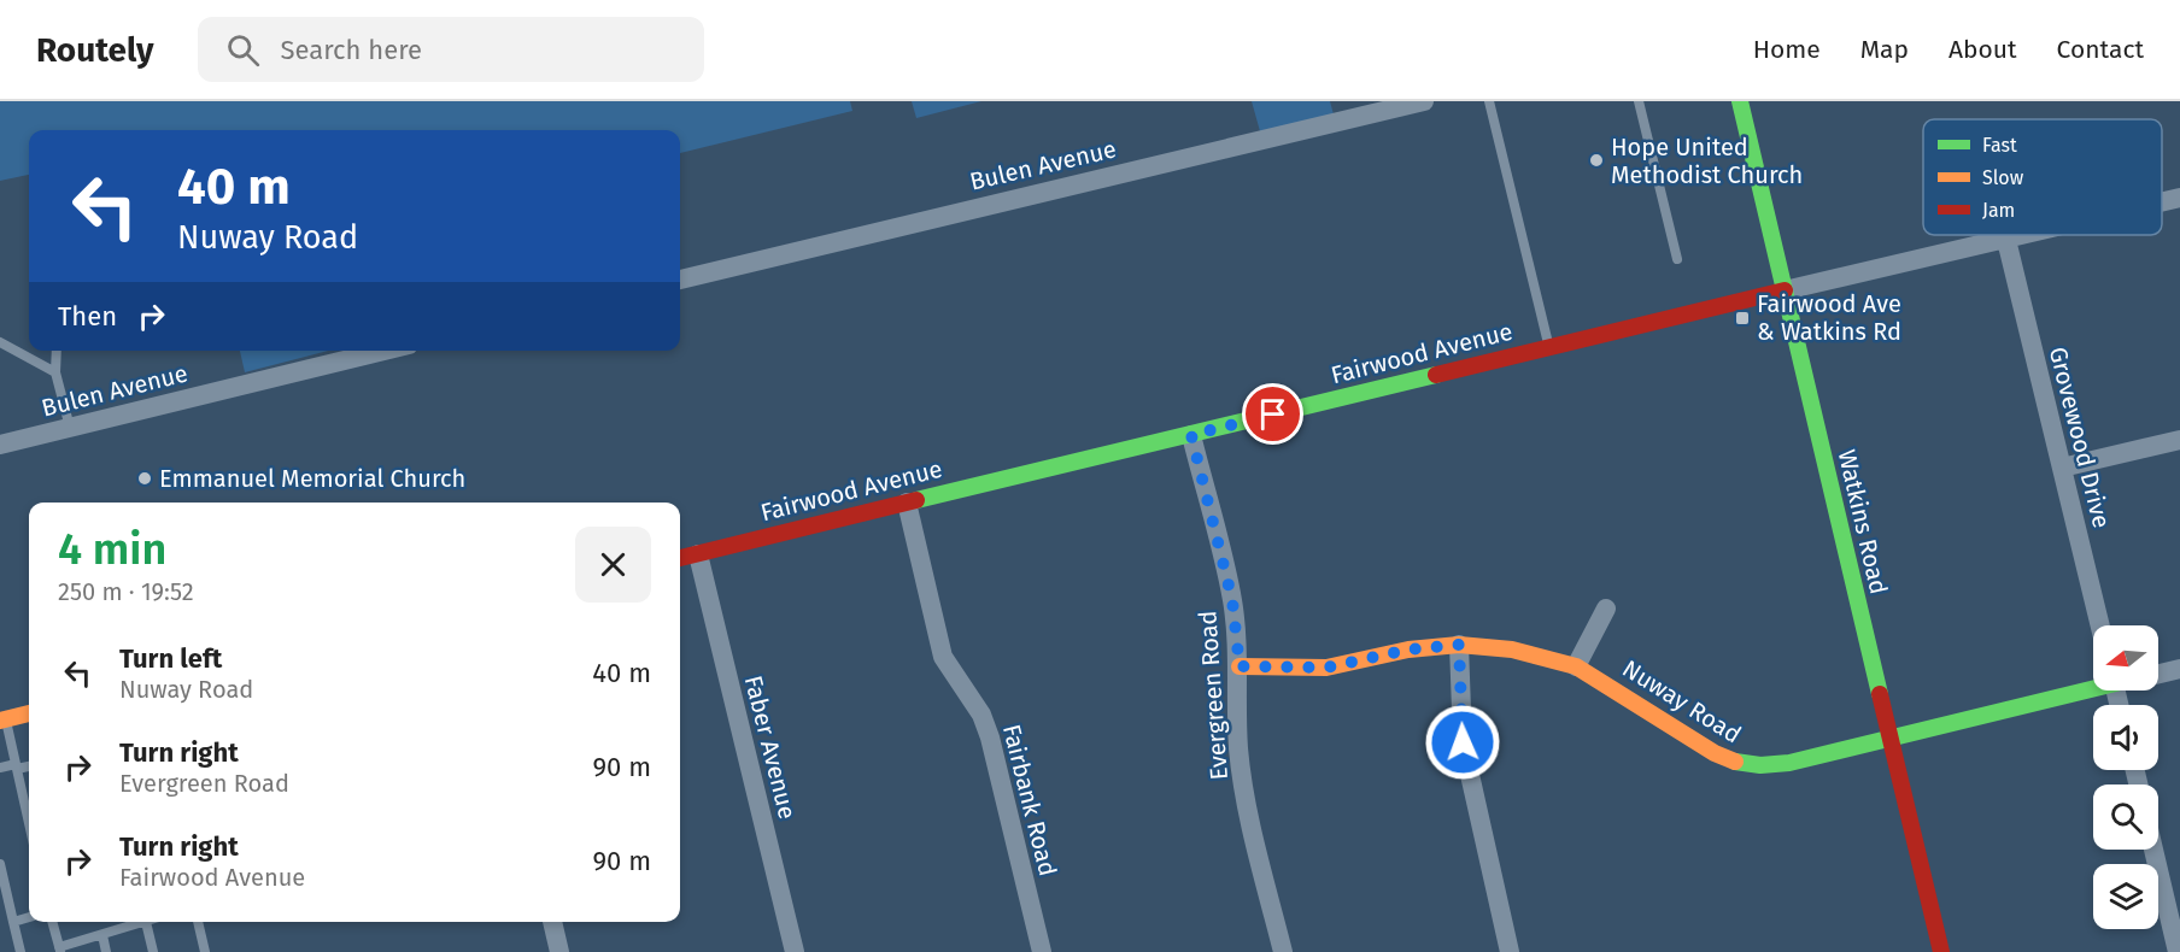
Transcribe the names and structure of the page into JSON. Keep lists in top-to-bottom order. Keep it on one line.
{"streets":{"street":["Bulen Avenue","Fairwood Avenue","Grovewood Drive","Watkins Road","Evergreen Road","Nuway Road","Faber Avenue","Fairbank Road"]},"crossings":[["Fairwood Avenue","Grovewood Drive"],["Fairwood Avenue","Watkins Road"],["Fairwood Avenue","Evergreen Road"],["Fairwood Avenue","Faber Avenue"],["Fairwood Avenue","Fairbank Road"],["Watkins Road","Nuway Road"],["Evergreen Road","Nuway Road"]],"places":{"other":["Hope United Methodist Church","Emmanuel Memorial Church"],"transit":["Fairwood Ave & Watkins Rd"]},"legend":["Fast","Slow","Jam"],"north":"left","page":{"header":"Routely","search":"Search here","nav":["Home","Map","About","Contact"],"turn":["40 m","Nuway Road"],"then":"Then","heading":["4 min","250 m · 19:52"],"list":[{"name":"Turn left","note":"Nuway Road","value":"40 m"},{"name":"Turn right","note":"Evergreen Road","value":"90 m"},{"name":"Turn right","note":"Fairwood Avenue","value":"90 m"}]}}
